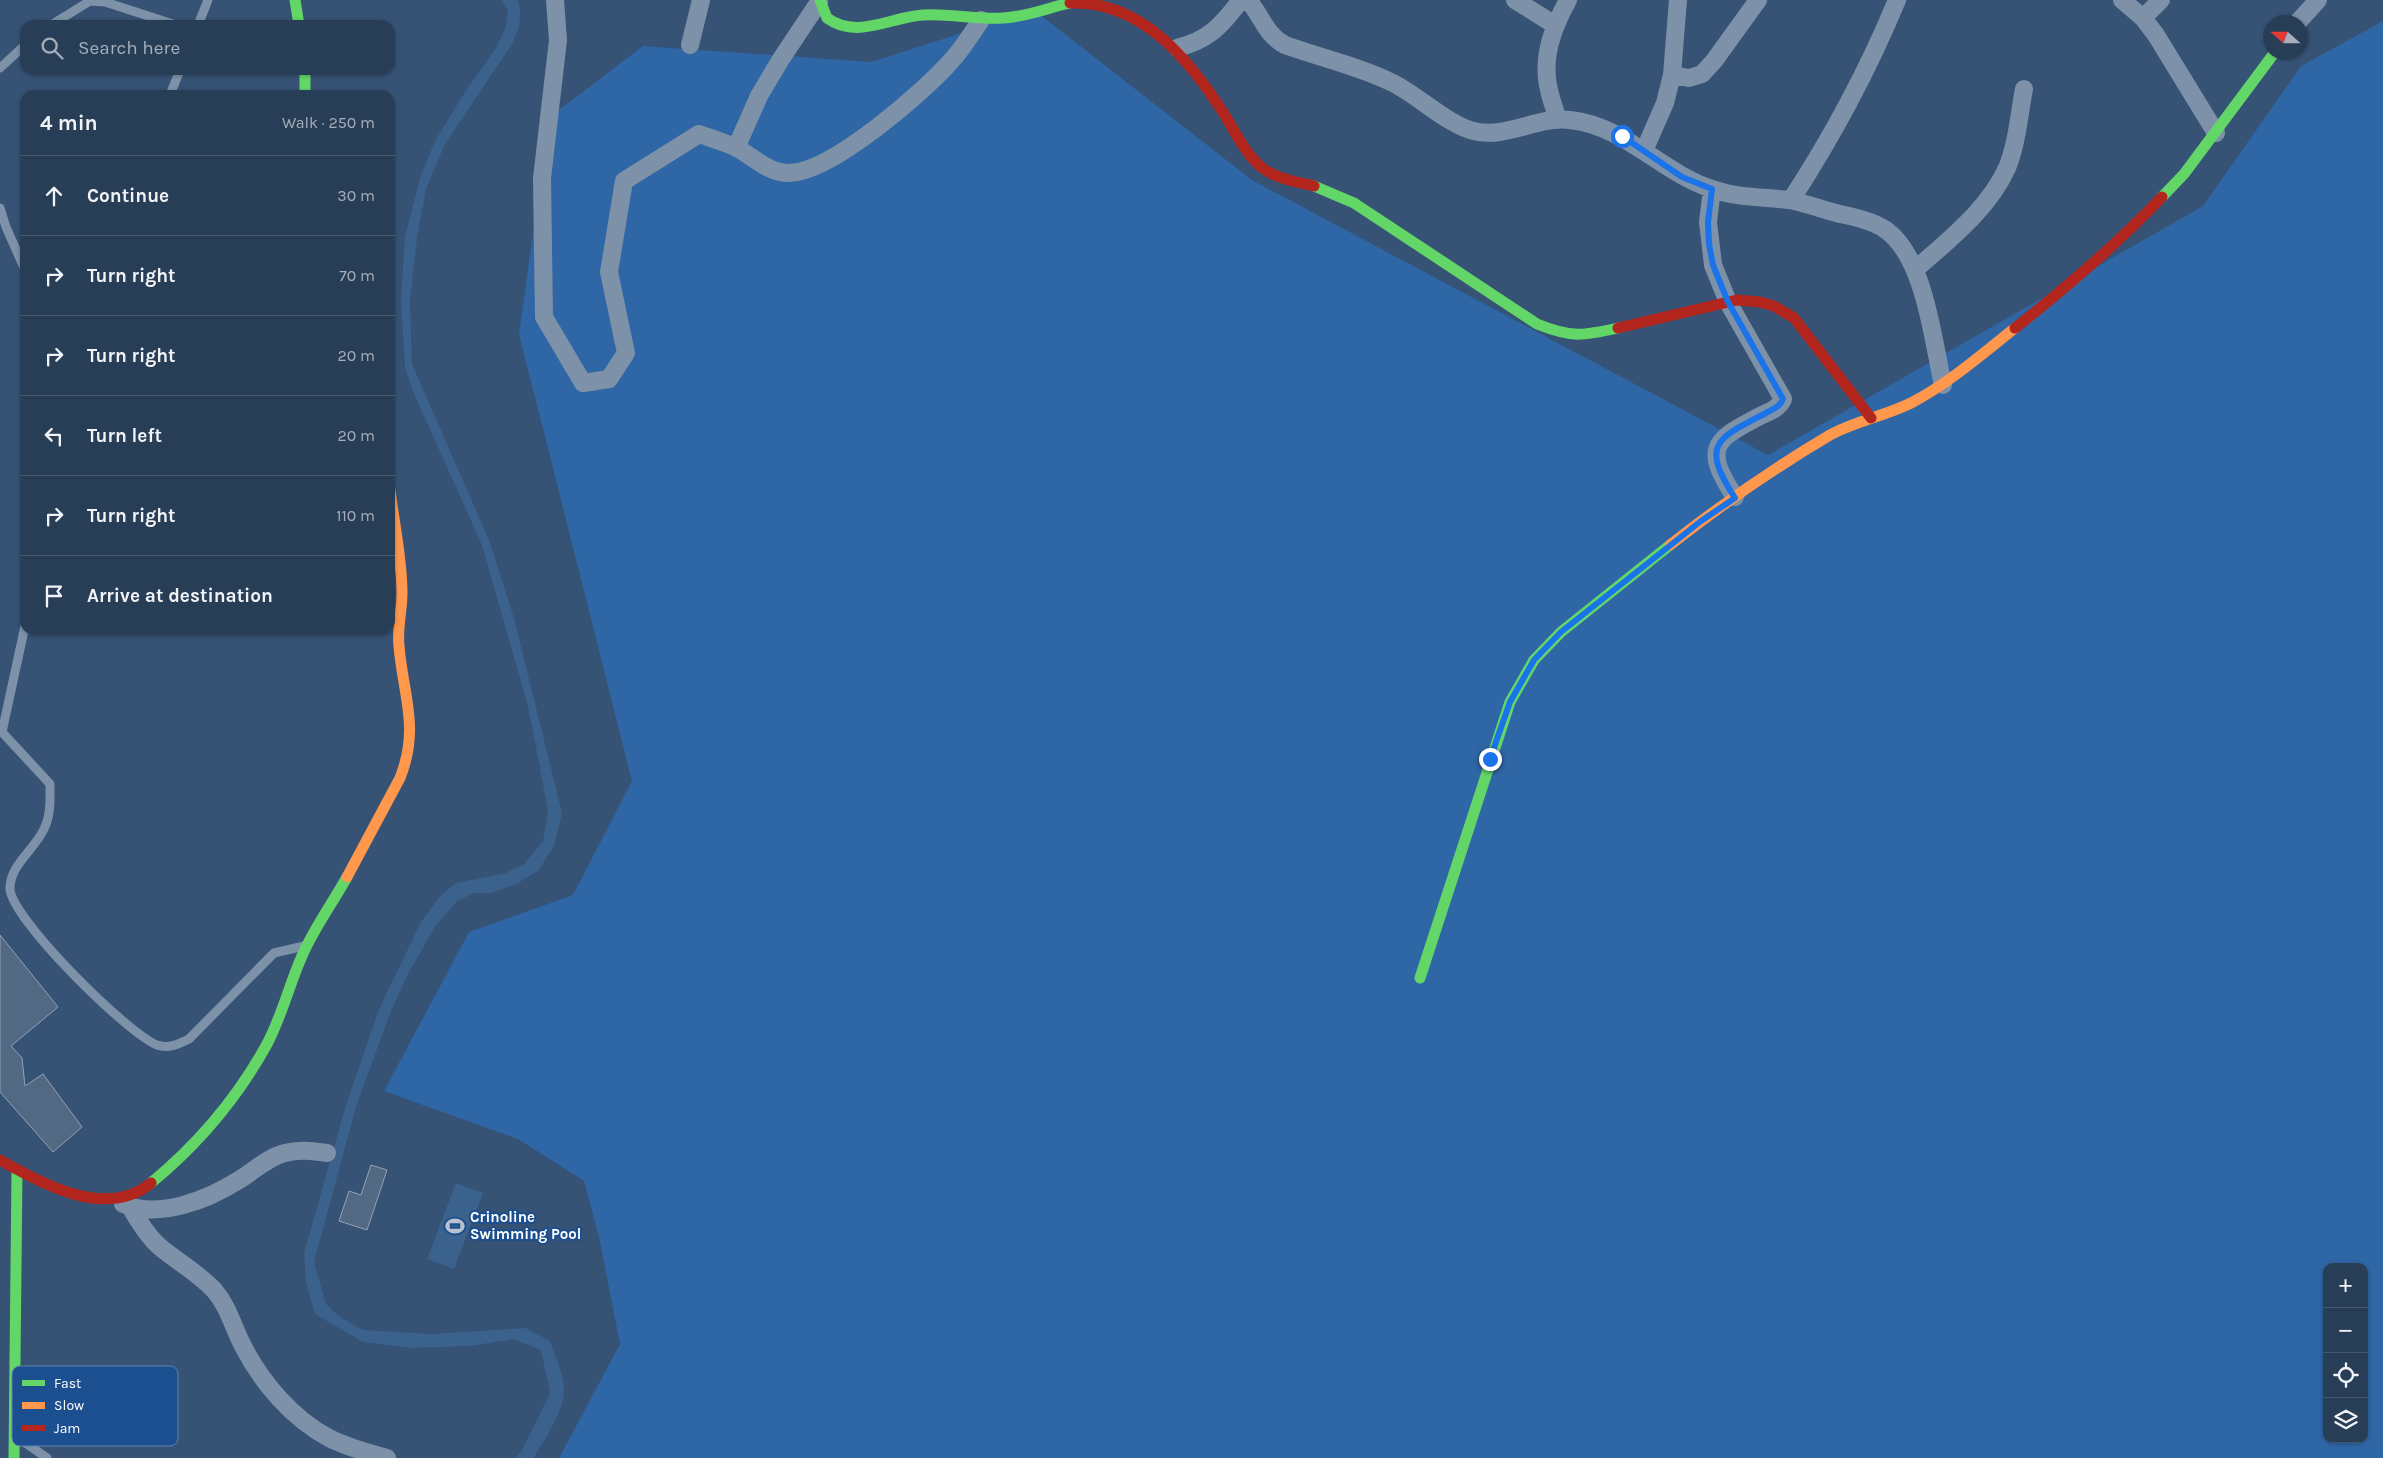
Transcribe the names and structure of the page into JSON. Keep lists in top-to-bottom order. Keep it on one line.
{"places":{"sports":["Crinoline Swimming Pool"]},"legend":["Fast","Slow","Jam"],"north":"left","page":{"search":"Search here","heading":["4 min","Walk · 250 m"],"list":[["Continue","30 m"],["Turn right","70 m"],["Turn right","20 m"],["Turn left","20 m"],["Turn right","110 m"],"Arrive at destination"],"map_buttons":["+","−"]}}
